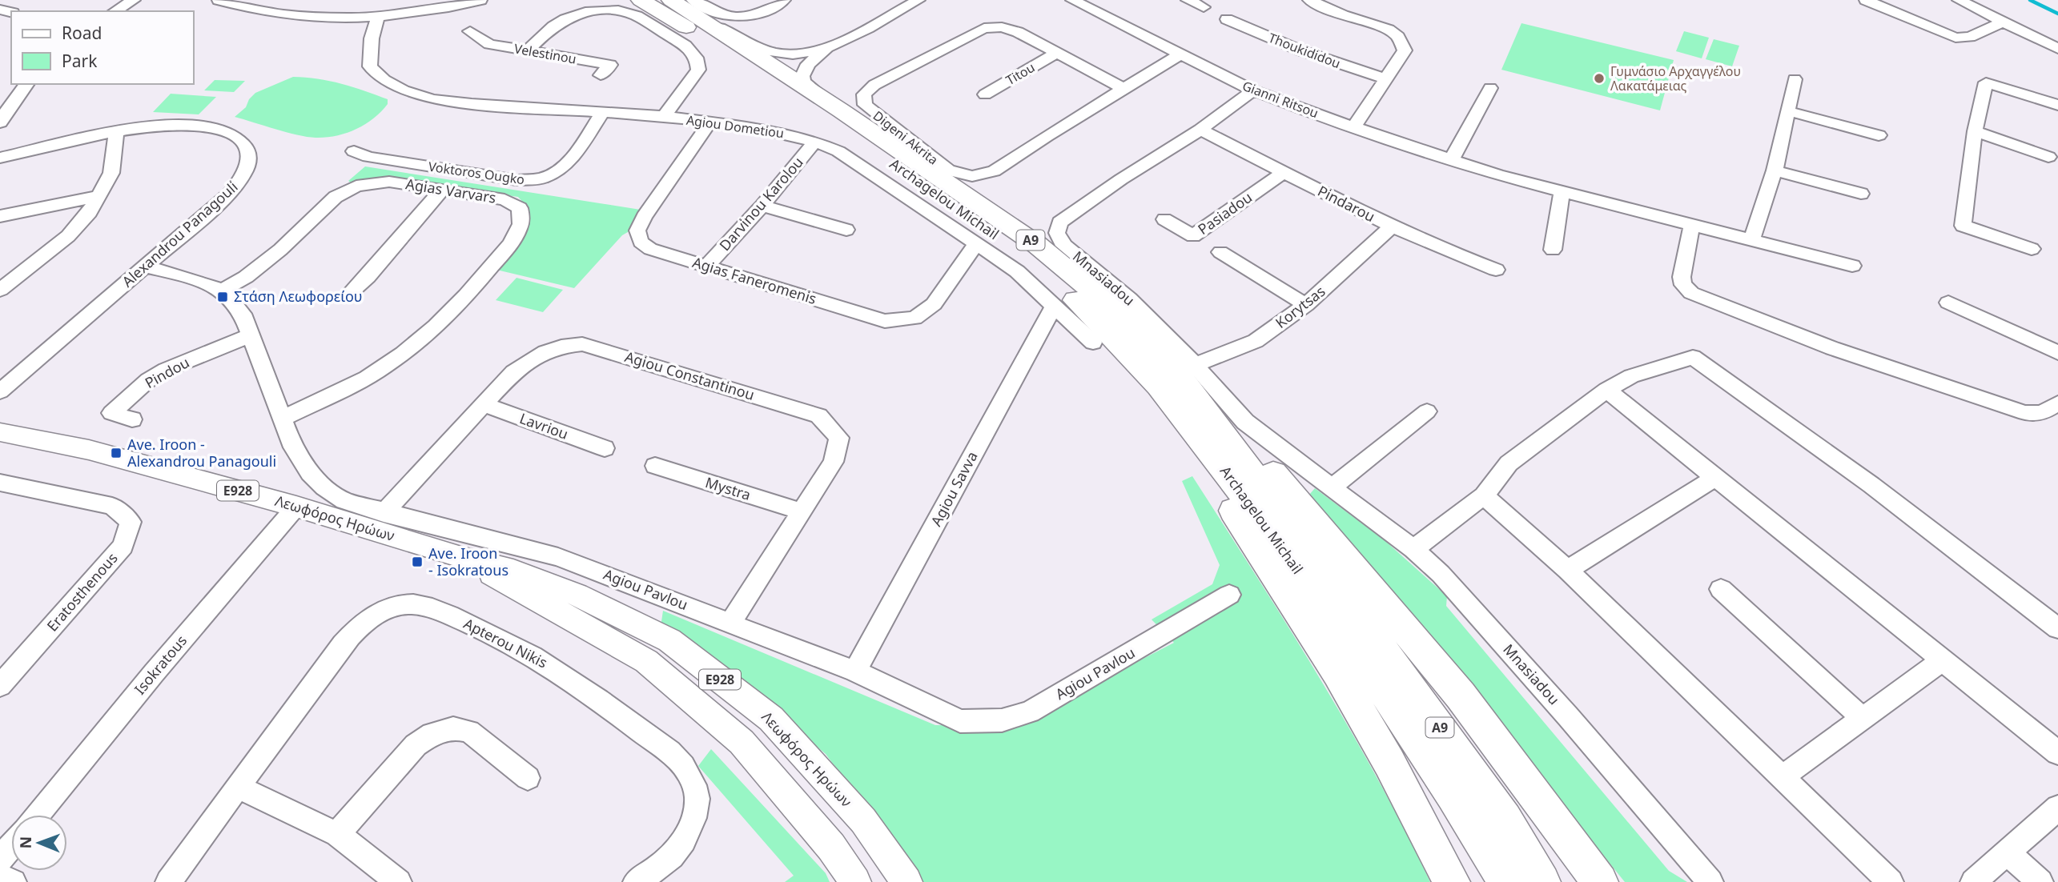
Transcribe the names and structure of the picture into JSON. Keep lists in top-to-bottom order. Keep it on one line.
{"streets":{"highway":["Archagelou Michail","A9"],"main road":["E928","Λεωφόρος Ηρώων"],"street":["Thoukididou","Velestinou","Titou","Gianni Ritsou","Agiou Dometiou","Digeni Akrita","Voktoros Ougko","Agias Varvars","Darvinou Karolou","Pindarou","Pasiadou","Alexandrou Panagouli","Mnasiadou","Agias Faneromenis","Korytsas","Pindou","Agiou Constantinou","Lavriou","Mystra","Agiou Savva","Agiou Pavlou","Eratosthenous","Apterou Nikis","Isokratous"]},"crossings":[["Titou","Digeni Akrita"],["Gianni Ritsou","Digeni Akrita"],["Gianni Ritsou","Mnasiadou"],["Agiou Dometiou","Voktoros Ougko"],["Agiou Dometiou","Darvinou Karolou"],["Agiou Dometiou","Agias Faneromenis"],["Agiou Dometiou","Agiou Savva"],["Agias Varvars","Agiou Pavlou"],["Archagelou Michail","A9"],["Archagelou Michail","Mnasiadou"],["Archagelou Michail","Korytsas"],["Darvinou Karolou","Agias Faneromenis"],["Pindarou","Pasiadou"],["Pindarou","Mnasiadou"],["Pindarou","Korytsas"],["Alexandrou Panagouli","Agiou Pavlou"],["Mnasiadou","Korytsas"],["Pindou","Agiou Pavlou"],["Agiou Constantinou","Lavriou"],["Agiou Constantinou","Mystra"],["Agiou Constantinou","Agiou Pavlou"],["Agiou Savva","Agiou Pavlou"],["Λεωφόρος Ηρώων","Isokratous"]],"places":{"other":["Γυμνάσιο Αρχαγγέλου Λακατάμειας"],"transit":["Στάση Λεωφορείου","Ave. Iroon - Alexandrou Panagouli","Ave. Iroon - Isokratous"]},"legend":["Road","Park"],"north":"left"}
